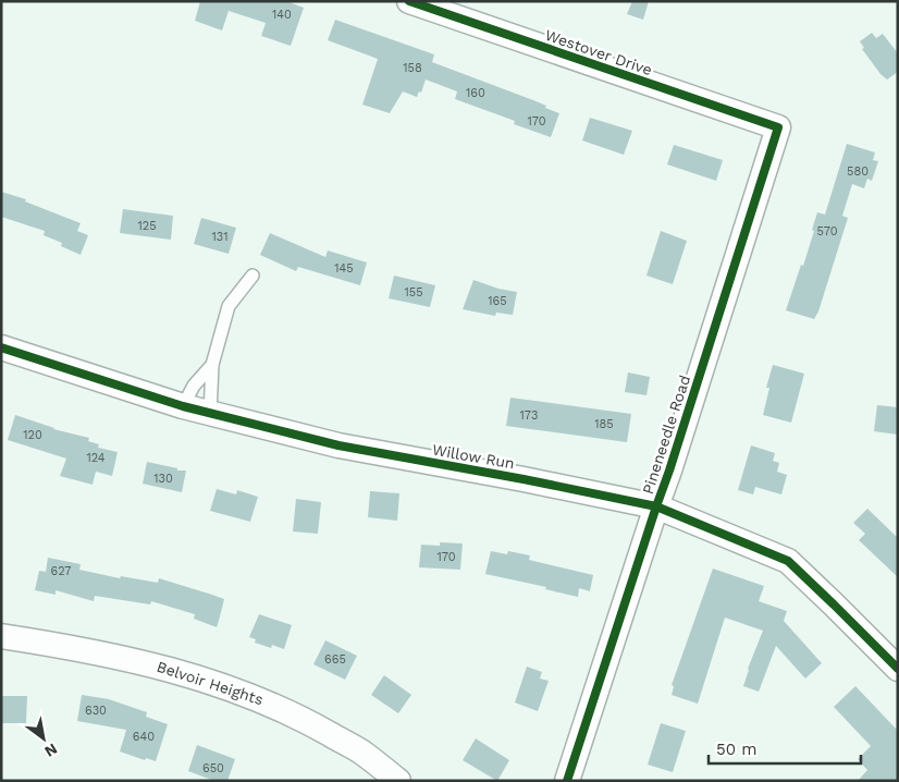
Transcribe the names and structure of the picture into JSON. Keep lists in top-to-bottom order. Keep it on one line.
{"streets":{"street":["Westover Drive","Pineneedle Road","Willow Run","Belvoir Heights"]},"crossings":[["Westover Drive","Pineneedle Road"],["Pineneedle Road","Willow Run"]],"house_numbers":["140","158","160","170","580","125","570","131","145","155","165","173","185","120","124","130","170","627","665","630","640","650"],"scale_bar":"50 m","north":"bottom right"}
